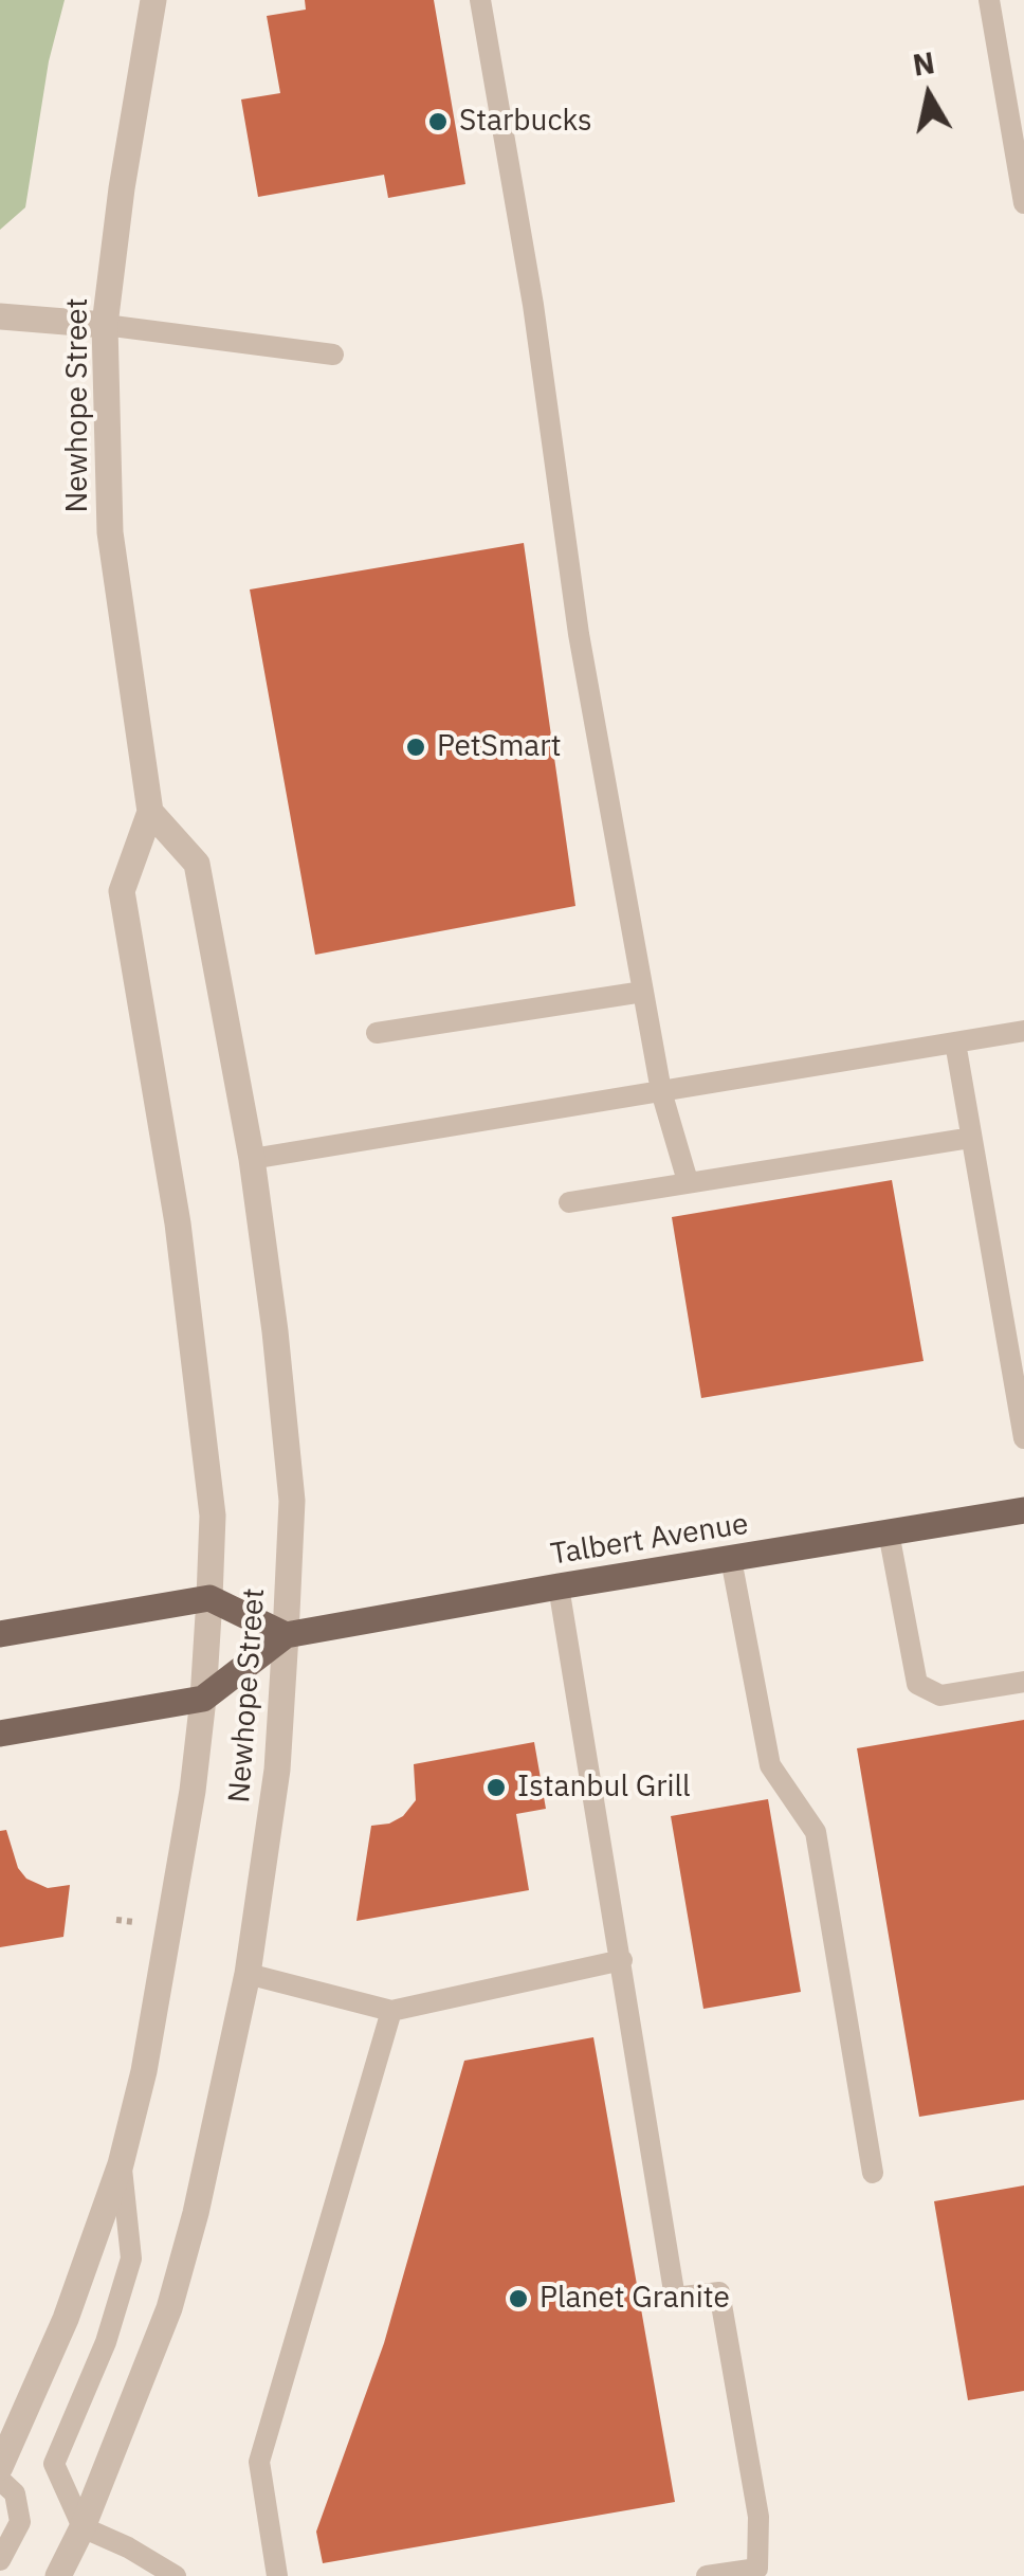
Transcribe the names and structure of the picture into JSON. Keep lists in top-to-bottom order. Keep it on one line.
{"streets":{"main road":["Talbert Avenue"],"street":["Newhope Street"]},"crossings":[["Newhope Street","Talbert Avenue"]],"places":["Starbucks","PetSmart","Istanbul Grill","Planet Granite"],"north":"top"}
